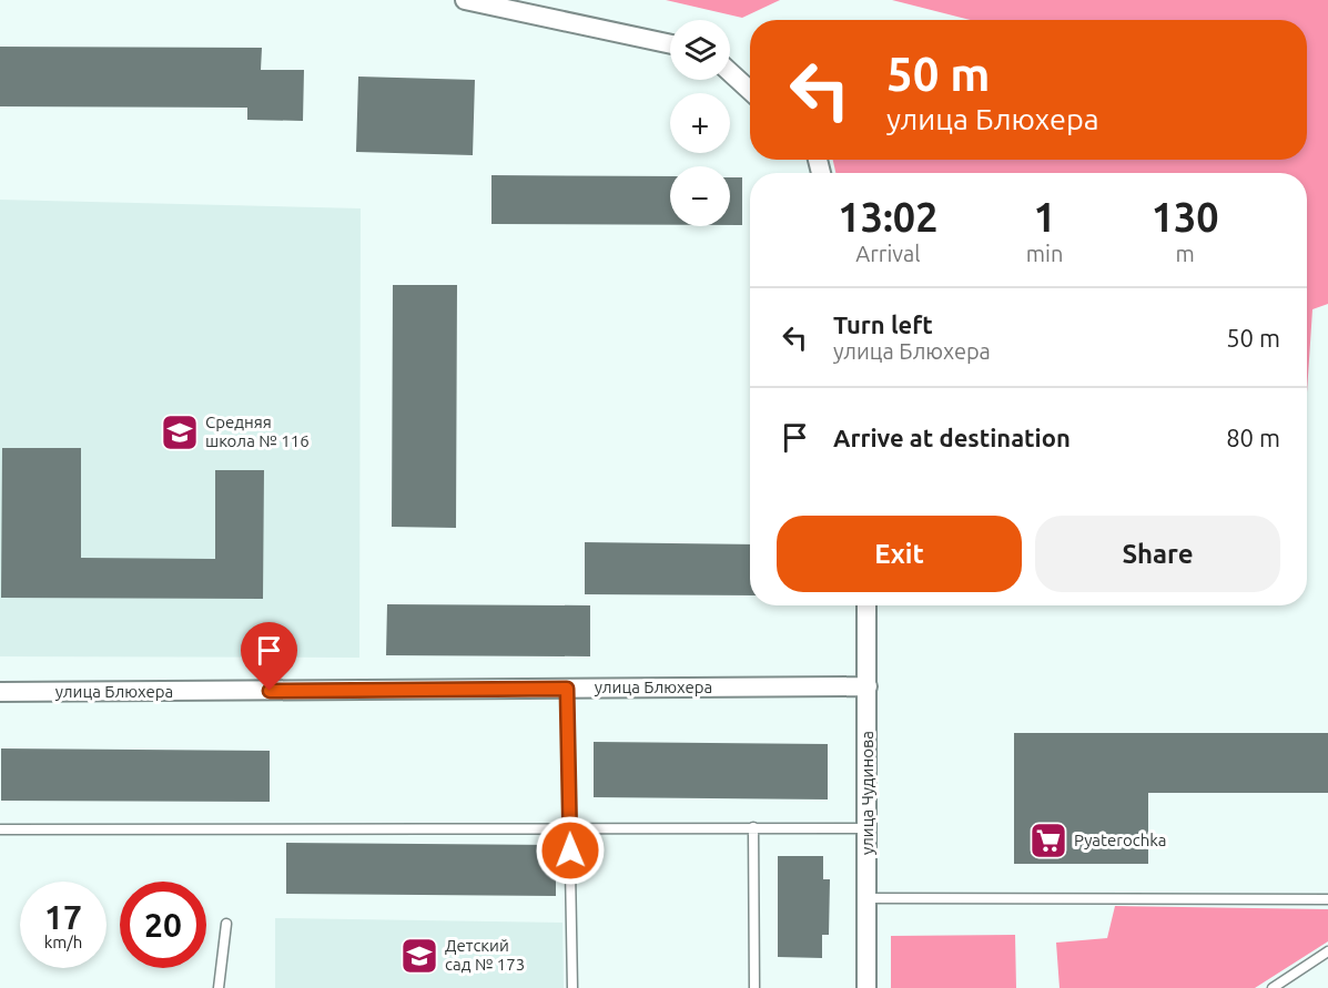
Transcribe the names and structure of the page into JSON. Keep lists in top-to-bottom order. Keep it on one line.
{"streets":{"street":["улица Блюхера","улица Чудинова"]},"crossings":[["улица Блюхера","улица Чудинова"]],"places":{"school or university":["Средняя школа № 116","Детский сад № 173"],"supermarket":["Pyaterochka"]},"page":{"map_buttons":["+","−"],"turn":["50 m","улица Блюхера"],"eta":["13:02","Arrival","1","min","130","m"],"list":[{"name":"Turn left","note":"улица Блюхера","value":"50 m"},{"name":"Arrive at destination","value":"80 m"}],"buttons":["Exit","Share"],"speed":"17 km/h","limit":"20"}}
